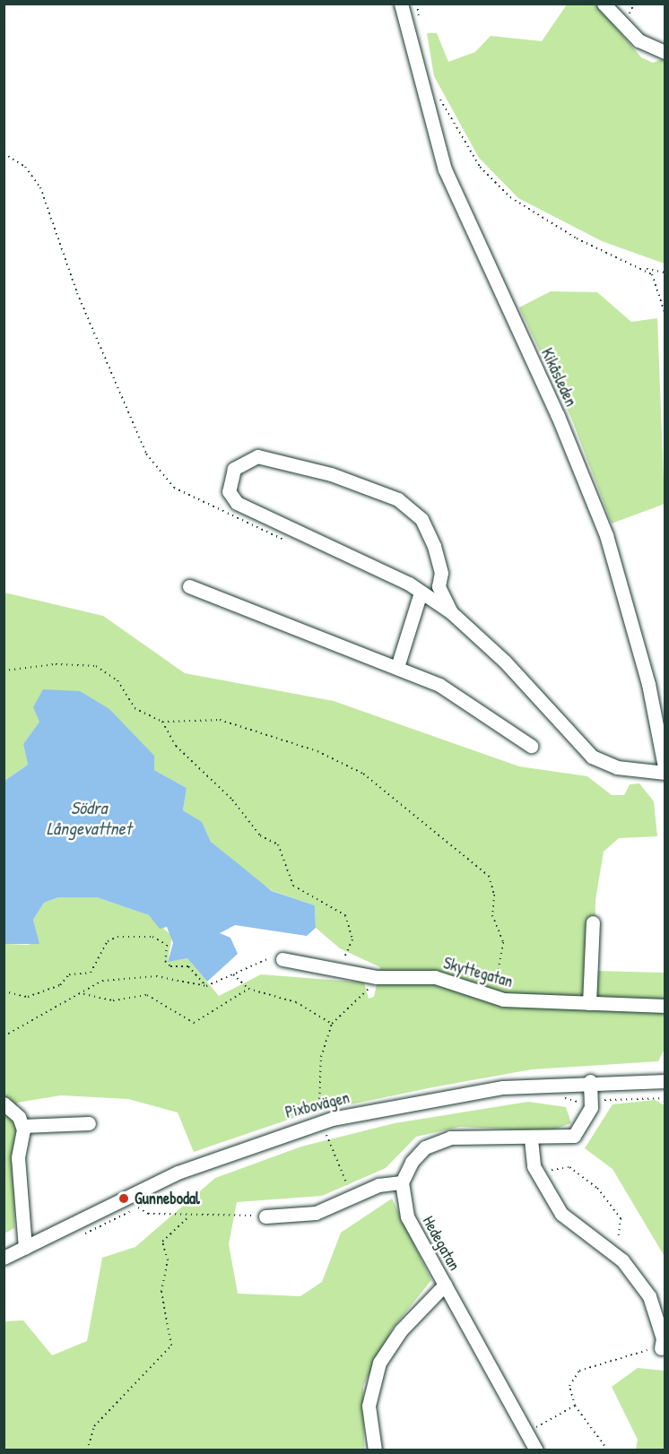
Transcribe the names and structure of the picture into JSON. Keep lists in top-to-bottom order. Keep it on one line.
{"streets":{"street":["Kikåsleden","Skyttegatan","Pixbovägen","Hedegatan"]},"water":["Södra Långevattnet"],"places":["Gunnebodal"]}
